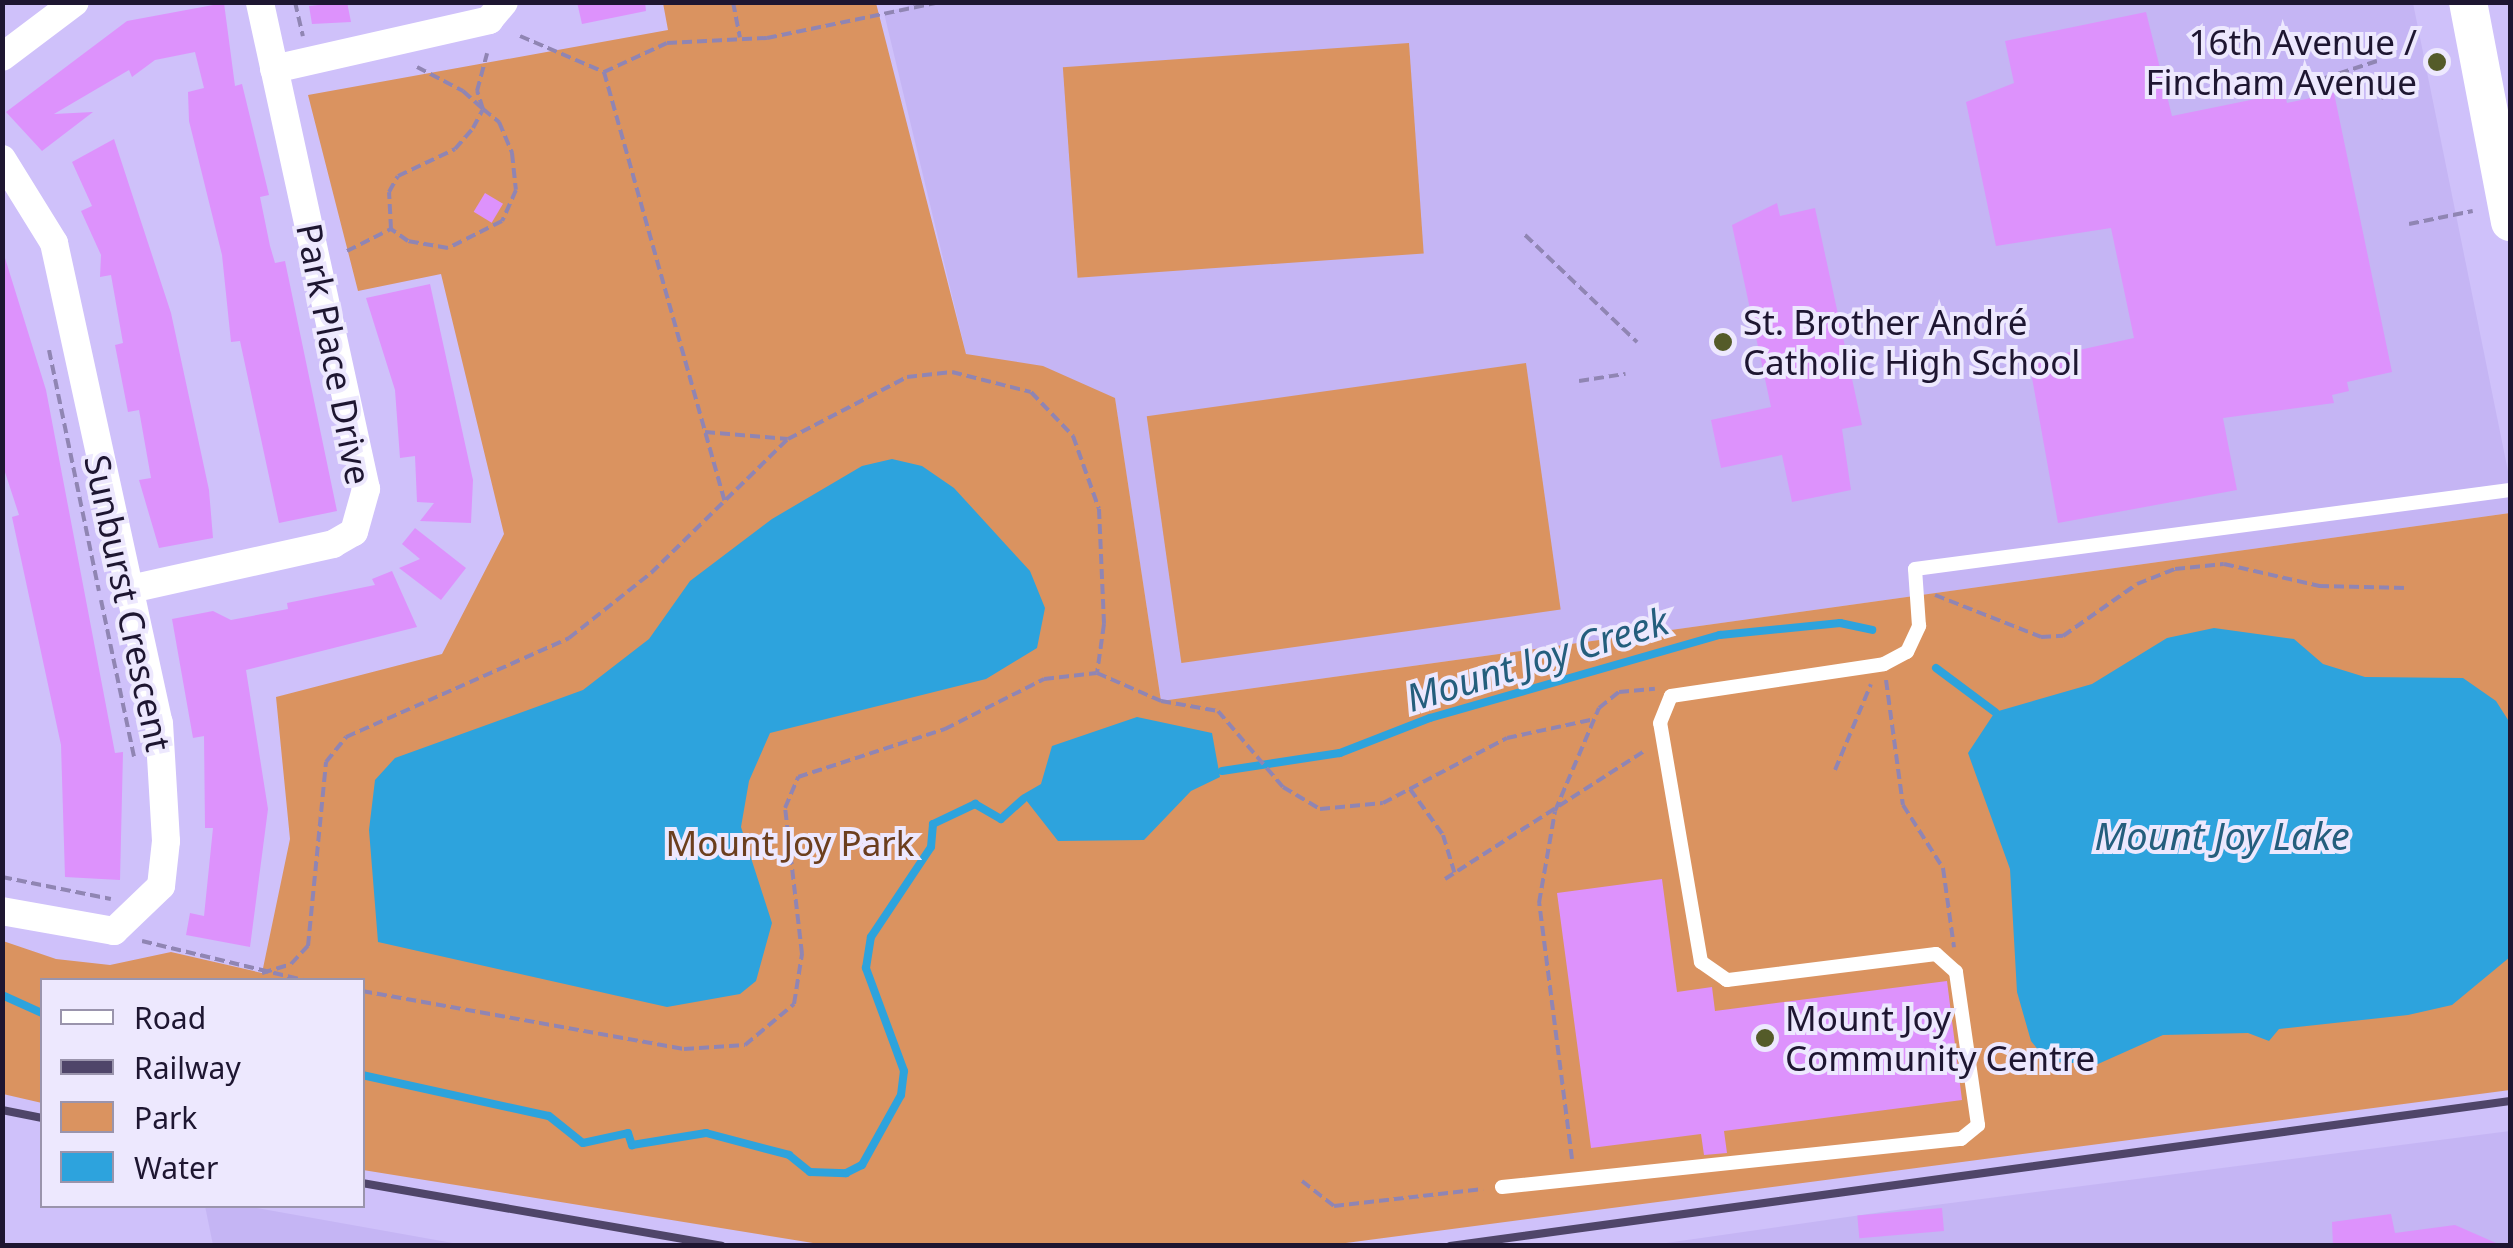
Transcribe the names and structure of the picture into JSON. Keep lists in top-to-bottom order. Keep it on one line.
{"streets":{"street":["Park Place Drive","Sunburst Crescent"]},"crossings":[["Park Place Drive","Sunburst Crescent"]],"water":["Mount Joy Creek","Mount Joy Lake"],"parks":["Mount Joy Park"],"places":["16th Avenue / Fincham Avenue","St. Brother André Catholic High School","Mount Joy Community Centre"],"legend":["Road","Railway","Park","Water"]}
